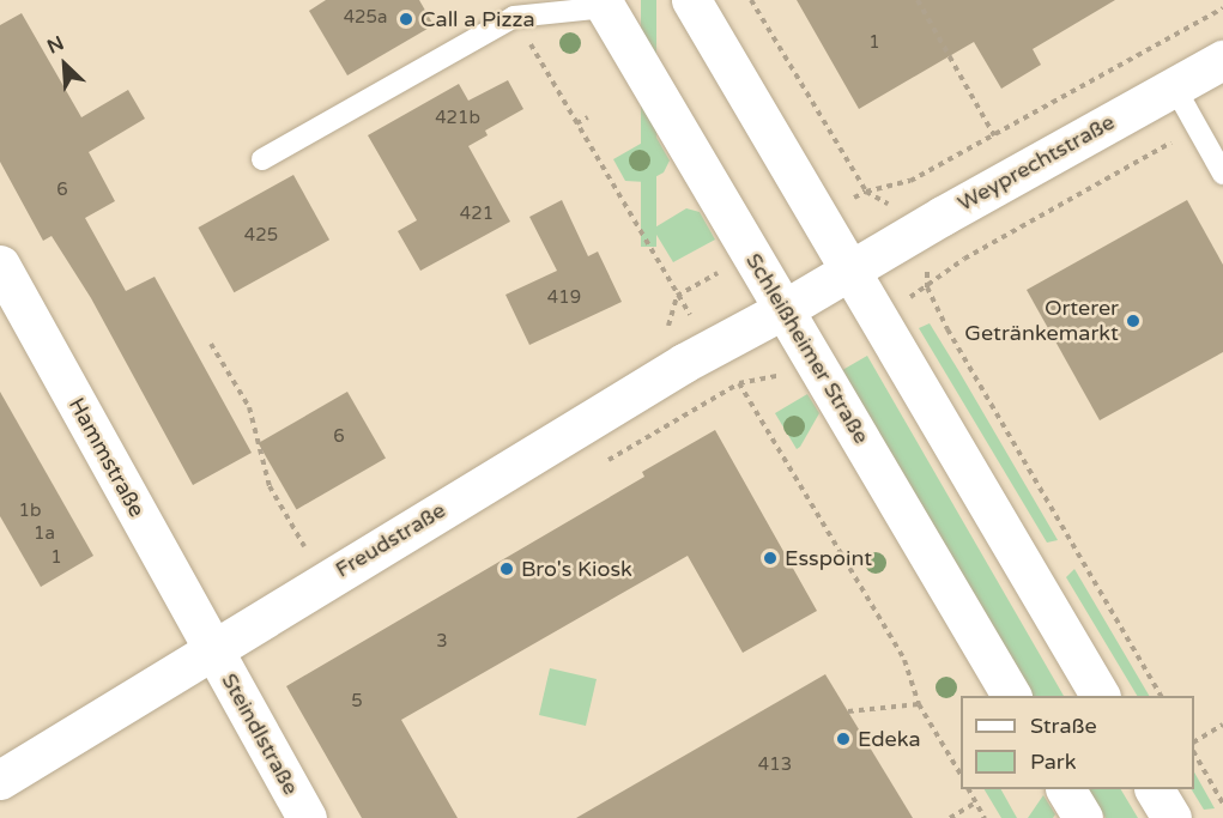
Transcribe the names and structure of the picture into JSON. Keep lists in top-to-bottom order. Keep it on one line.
{"streets":{"street":["Weyprechtstraße","Schleißheimer Straße","Hammstraße","Freudstraße","Steindlstraße"]},"crossings":[["Weyprechtstraße","Schleißheimer Straße"],["Weyprechtstraße","Freudstraße"],["Schleißheimer Straße","Freudstraße"],["Hammstraße","Freudstraße"],["Hammstraße","Steindlstraße"],["Freudstraße","Steindlstraße"]],"places":["Call a Pizza","Orterer Getränkemarkt","Esspoint","Bro's Kiosk","Edeka"],"house_numbers":["425a","1","421b","6","421","425","419","6","1b","1a","1","3","5","413"],"legend":["Straße","Park"],"north":"top left"}
